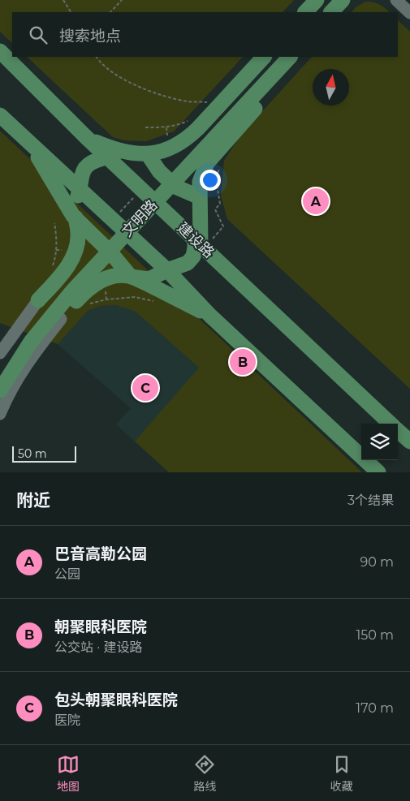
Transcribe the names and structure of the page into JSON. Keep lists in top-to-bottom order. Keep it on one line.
{"streets":{"main road":["文明路","建设路"]},"scale_bar":"50 m","north":"top","page":{"search":"搜索地点","pins":["A","B","C"],"scale":"50 m","heading":["附近","3个结果"],"list":[{"mark":"A","name":"巴音高勒公园","note":"公园","value":"90 m"},{"mark":"B","name":"朝聚眼科医院","note":"公交站 · 建设路","value":"150 m"},{"mark":"C","name":"包头朝聚眼科医院","note":"医院","value":"170 m"}],"nav":["地图","路线","收藏"]}}
